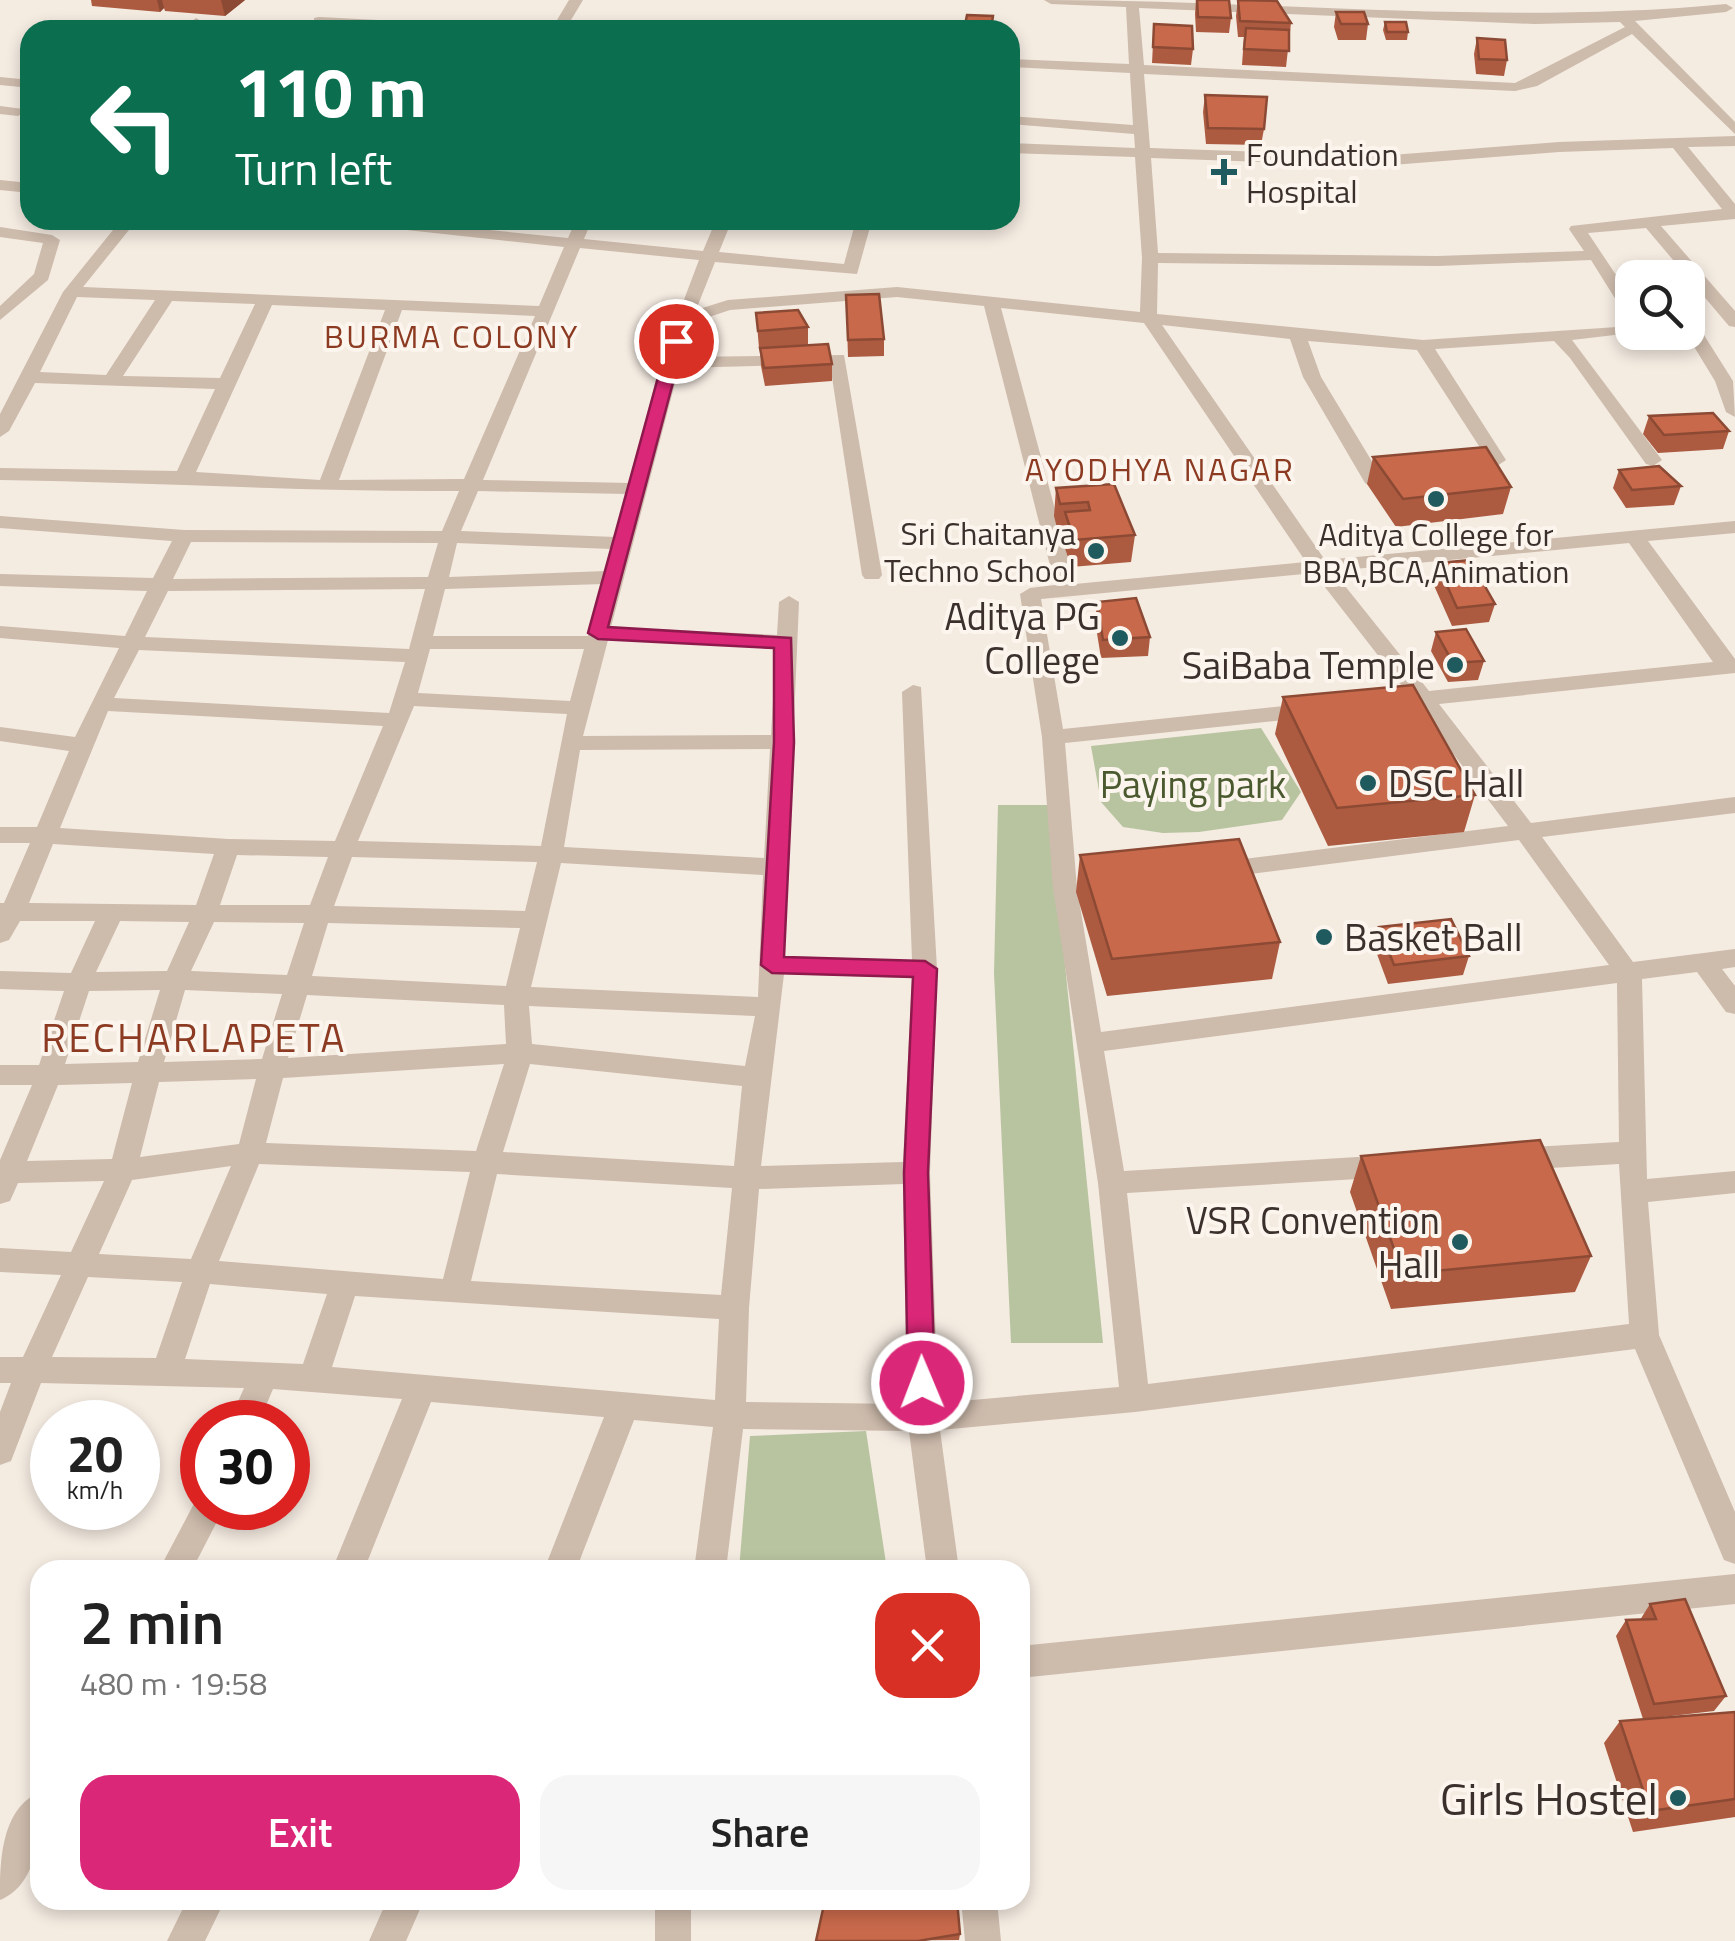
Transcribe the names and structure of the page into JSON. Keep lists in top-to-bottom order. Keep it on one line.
{"districts":["BURMA COLONY","AYODHYA NAGAR","RECHARLAPETA"],"parks":["Paying park"],"places":{"health":["Foundation Hospital"],"other":["Aditya College for BBA,BCA,Animation","Sri Chaitanya Techno School","Aditya PG College","SaiBaba Temple","DSC Hall","Basket Ball","VSR Convention Hall","Girls Hostel"]},"page":{"turn":["110 m","Turn left"],"speed":"20 km/h","limit":"30","heading":["2 min","480 m · 19:58"],"buttons":["Exit","Share"]}}
